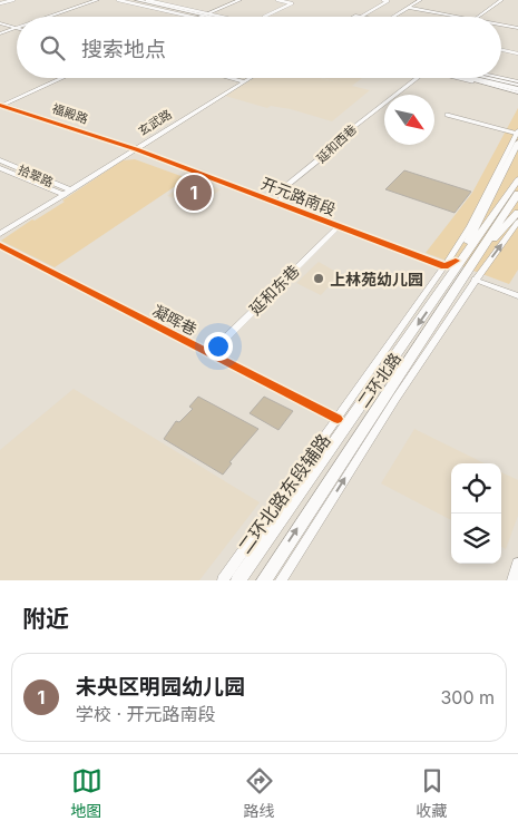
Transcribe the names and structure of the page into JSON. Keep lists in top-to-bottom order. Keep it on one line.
{"streets":{"highway":["二环北路"],"street":["福殿路","玄武路","延和西巷","拾翠路","开元路南段","延和东巷","凝晖巷","二环北路东段辅路"]},"crossings":[["福殿路","玄武路"],["福殿路","开元路南段"],["玄武路","拾翠路"],["玄武路","开元路南段"],["延和西巷","开元路南段"],["开元路南段","延和东巷"],["开元路南段","二环北路"],["开元路南段","二环北路东段辅路"],["延和东巷","凝晖巷"],["凝晖巷","二环北路东段辅路"],["二环北路","二环北路东段辅路"]],"places":["上林苑幼儿园"],"north":"bottom right","page":{"search":"搜索地点","pins":"1","heading":"附近","list":[{"mark":"1","name":"未央区明园幼儿园","note":"学校 · 开元路南段","value":"300 m"}],"nav":["地图","路线","收藏"]}}
